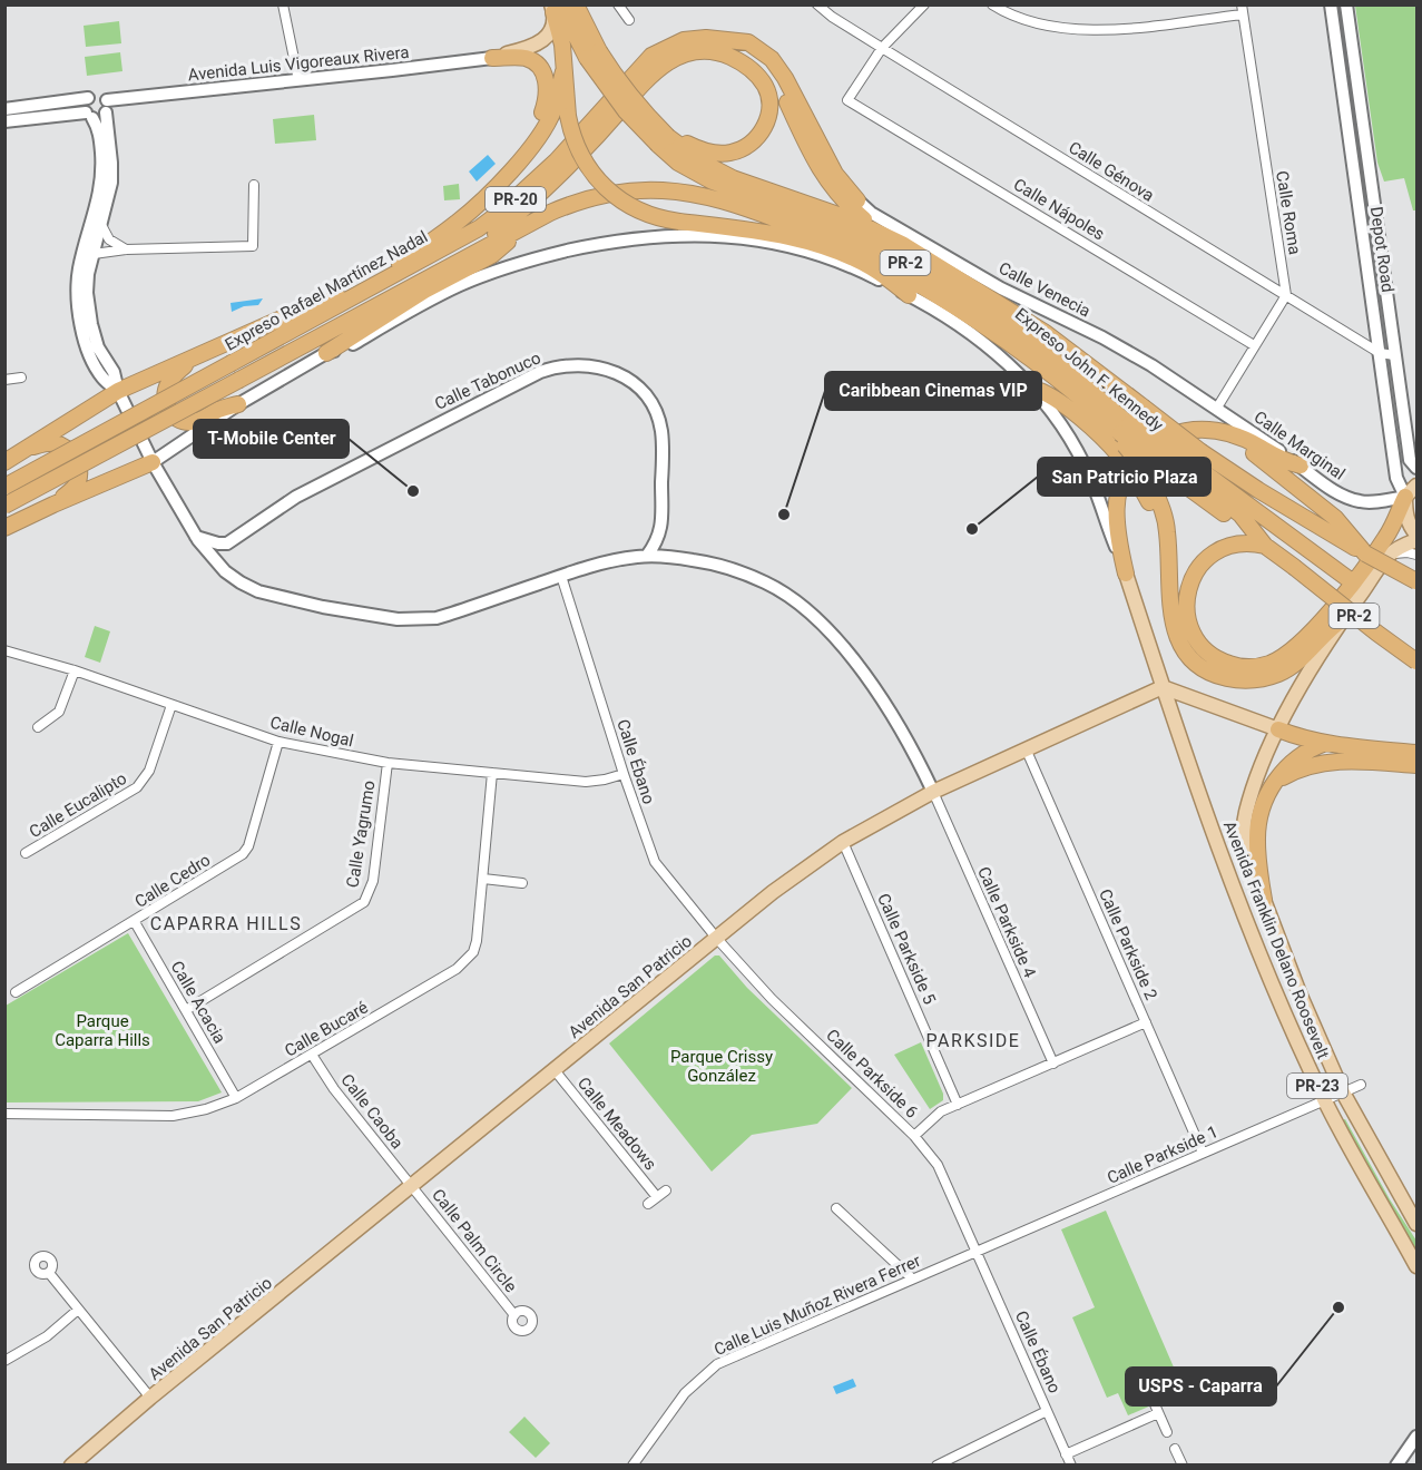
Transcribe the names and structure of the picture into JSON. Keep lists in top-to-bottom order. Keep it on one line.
{"streets":{"highway":["PR-20","PR-2","Expreso Rafael Martínez Nadal","Expreso John F. Kennedy"],"main road":["Avenida Franklin Delano Roosevelt","Avenida San Patricio","PR-23"],"street":["Avenida Luis Vigoreaux Rivera","Calle Génova","Calle Nápoles","Calle Roma","Depot Road","Calle Venecia","Calle Tabonuco","Calle Marginal","Calle Nogal","Calle Ébano","Calle Eucalipto","Calle Yagrumo","Calle Cedro","Calle Parkside 4","Calle Parkside 2","Calle Parkside 5","Calle Acacia","Calle Bucaré","Calle Parkside 6","Calle Caoba","Calle Meadows","Calle Parkside 1","Calle Palm Circle","Calle Luis Muñoz Rivera Ferrer"]},"crossings":[["Calle Génova","Calle Nápoles"],["Calle Génova","Calle Roma"],["Calle Génova","Depot Road"],["PR-20","Expreso Rafael Martínez Nadal"],["Depot Road","Calle Marginal"],["PR-2","Expreso John F. Kennedy"],["Calle Venecia","Calle Marginal"],["Calle Nogal","Calle Ébano"],["Calle Nogal","Calle Eucalipto"],["Calle Nogal","Calle Yagrumo"],["Calle Nogal","Calle Cedro"],["Calle Nogal","Calle Bucaré"],["Calle Ébano","Avenida San Patricio"],["Calle Ébano","Calle Parkside 6"],["Calle Ébano","Calle Parkside 1"],["Calle Ébano","Calle Luis Muñoz Rivera Ferrer"],["Calle Yagrumo","Calle Acacia"],["Calle Cedro","Calle Acacia"],["Calle Parkside 4","Avenida San Patricio"],["Avenida Franklin Delano Roosevelt","Avenida San Patricio"],["Avenida Franklin Delano Roosevelt","Calle Parkside 1"],["Calle Parkside 2","Avenida San Patricio"],["Calle Parkside 2","Calle Parkside 1"],["Calle Parkside 5","Avenida San Patricio"],["Avenida San Patricio","Calle Parkside 6"],["Avenida San Patricio","Calle Caoba"],["Avenida San Patricio","Calle Meadows"],["Avenida San Patricio","Calle Palm Circle"],["Calle Acacia","Calle Bucaré"],["Calle Bucaré","Calle Caoba"],["Calle Parkside 6","Calle Parkside 1"],["Calle Parkside 6","Calle Luis Muñoz Rivera Ferrer"],["Calle Caoba","Calle Palm Circle"],["Calle Parkside 1","Calle Luis Muñoz Rivera Ferrer"]],"districts":["CAPARRA HILLS","PARKSIDE"],"parks":["Parque Caparra Hills","Parque Crissy González"],"places":["T-Mobile Center","Caribbean Cinemas VIP","San Patricio Plaza","USPS - Caparra"]}
